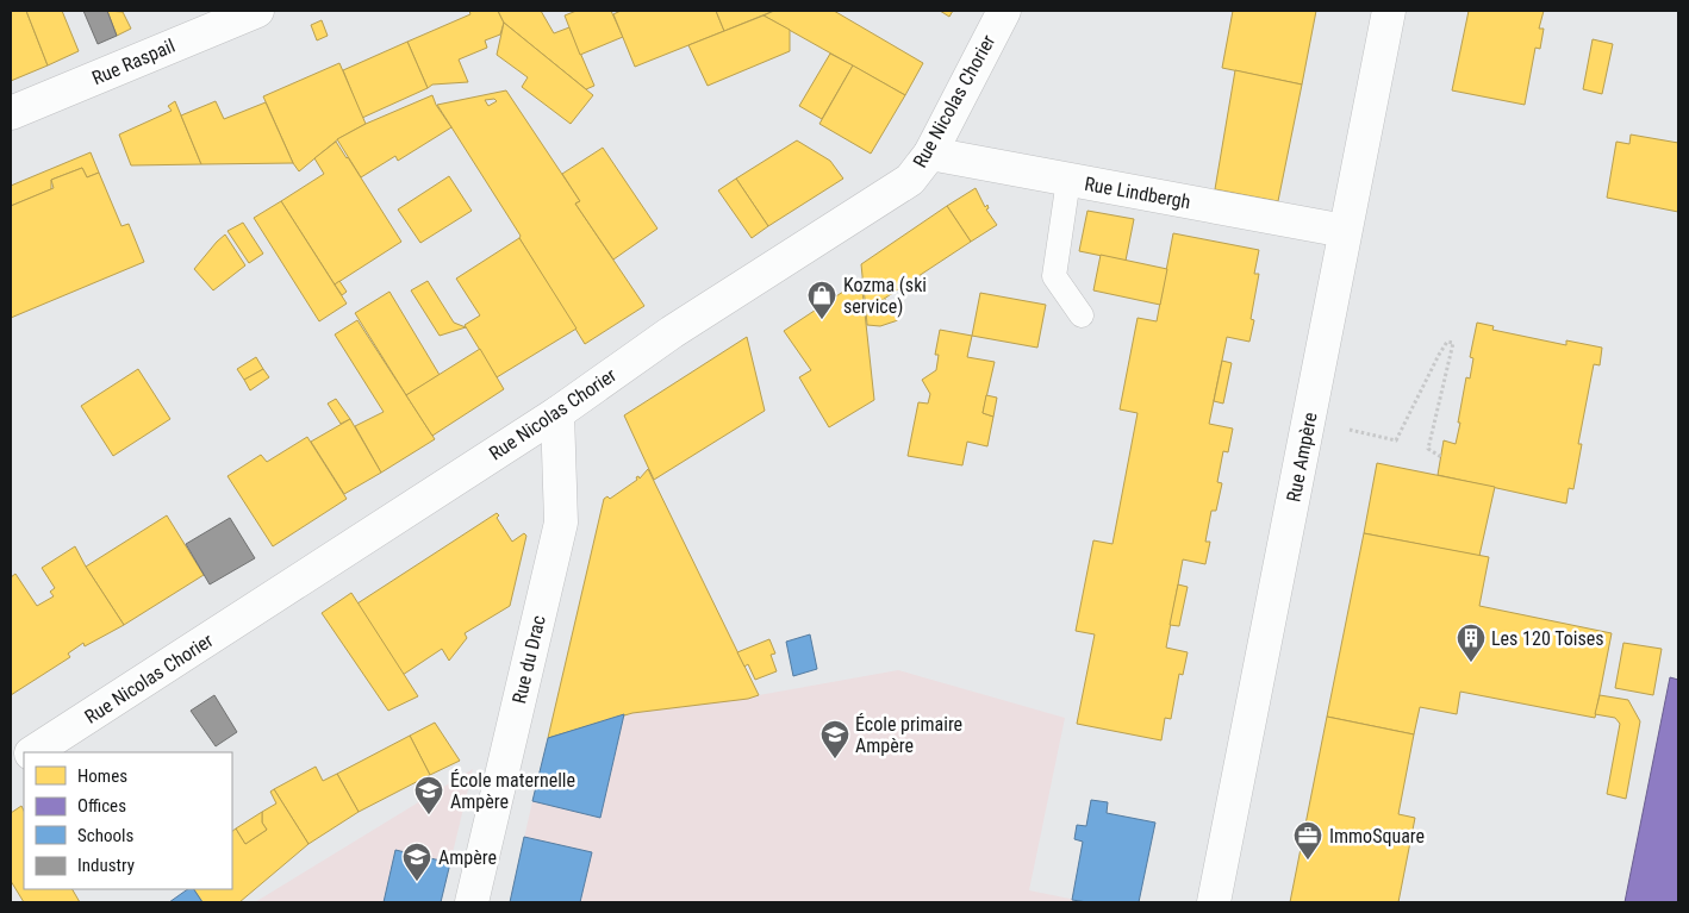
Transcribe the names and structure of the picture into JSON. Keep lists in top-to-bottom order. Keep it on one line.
{"streets":{"street":["Rue Raspail","Rue Nicolas Chorier","Rue Lindbergh","Rue Ampère","Rue du Drac"]},"crossings":[["Rue Nicolas Chorier","Rue Lindbergh"],["Rue Nicolas Chorier","Rue du Drac"],["Rue Lindbergh","Rue Ampère"]],"places":{"shop":["Kozma (ski service)"],"building":["Les 120 Toises"],"school or university":["École primaire Ampère","École maternelle Ampère","Ampère"],"office":["ImmoSquare"]},"legend":["Homes","Offices","Schools","Industry"]}
